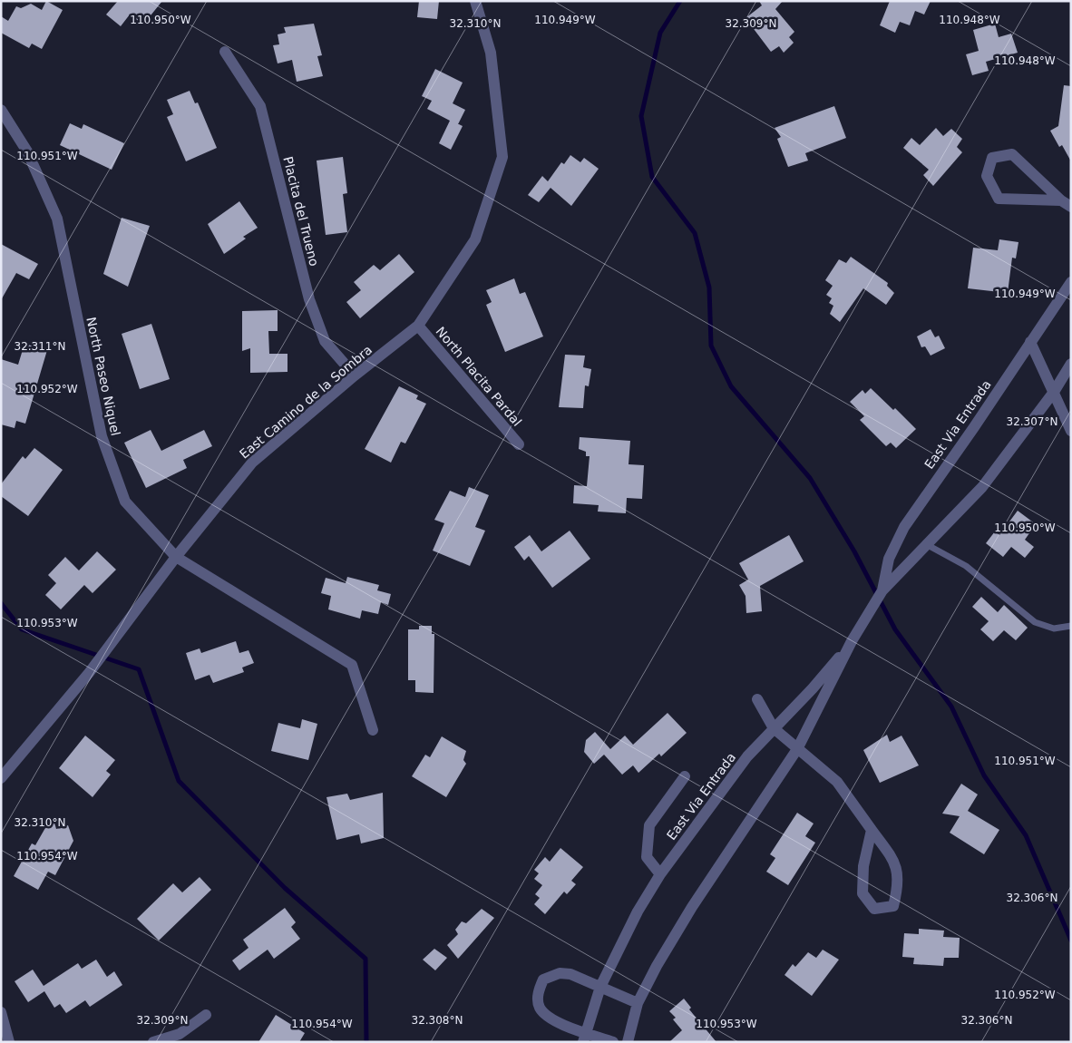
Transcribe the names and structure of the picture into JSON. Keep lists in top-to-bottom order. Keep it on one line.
{"streets":{"street":["Placita del Trueno","North Paseo Niquel","North Placita Pardal","East Camino de la Sombra","East Via Entrada"]},"crossings":[["Placita del Trueno","East Camino de la Sombra"],["North Paseo Niquel","East Camino de la Sombra"],["North Placita Pardal","East Camino de la Sombra"]],"coordinates":["110.950°W","110.949°W","110.948°W","32.310°N","32.309°N","110.951°W","32.311°N","110.952°W","32.307°N","110.953°W","110.954°W","32.306°N","32.308°N"]}
